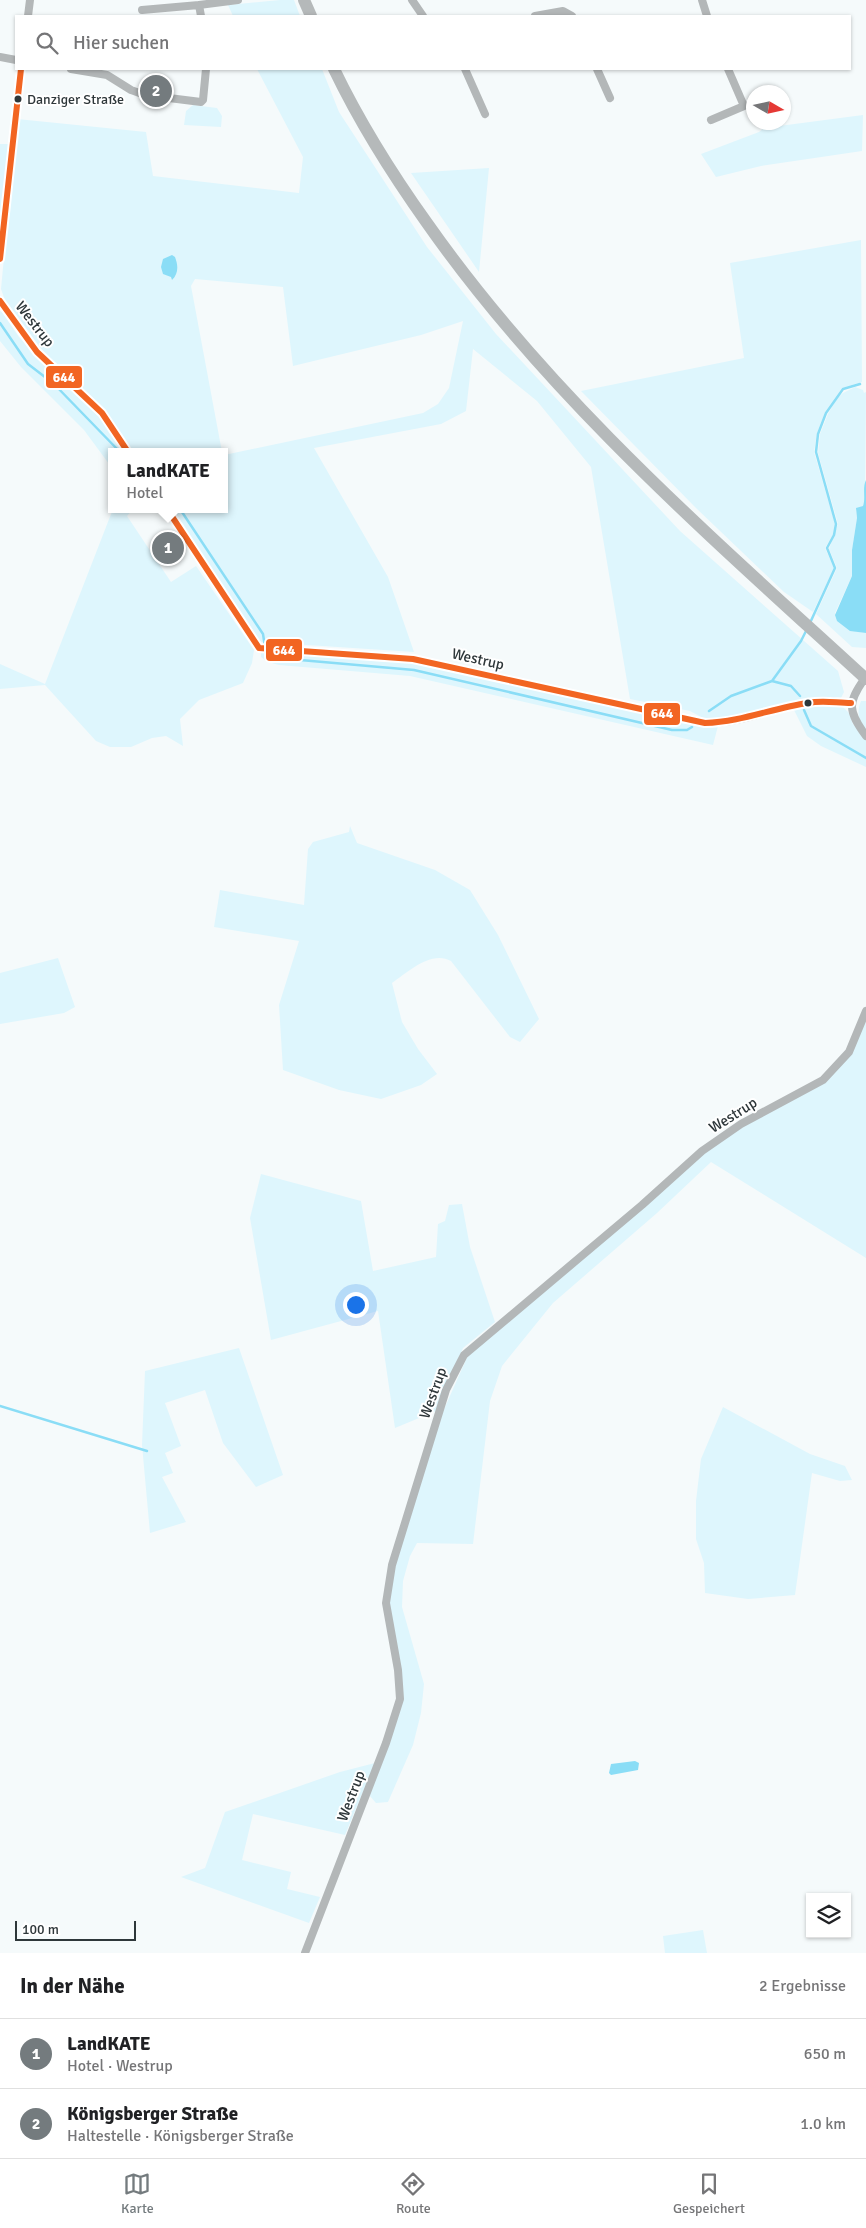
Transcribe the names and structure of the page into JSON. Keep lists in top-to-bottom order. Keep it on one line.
{"streets":{"street":["Westrup"]},"places":["Danziger Straße"],"lines":["transit line 644"],"scale_bar":"100 m","north":"right","page":{"search":"Hier suchen","pins":["2","1"],"popup":["LandKATE","Hotel"],"scale":"100 m","heading":["In der Nähe","2 Ergebnisse"],"list":[{"mark":"1","name":"LandKATE","note":"Hotel · Westrup","value":"650 m"},{"mark":"2","name":"Königsberger Straße","note":"Haltestelle · Königsberger Straße","value":"1.0 km"}],"nav":["Karte","Route","Gespeichert"]}}
